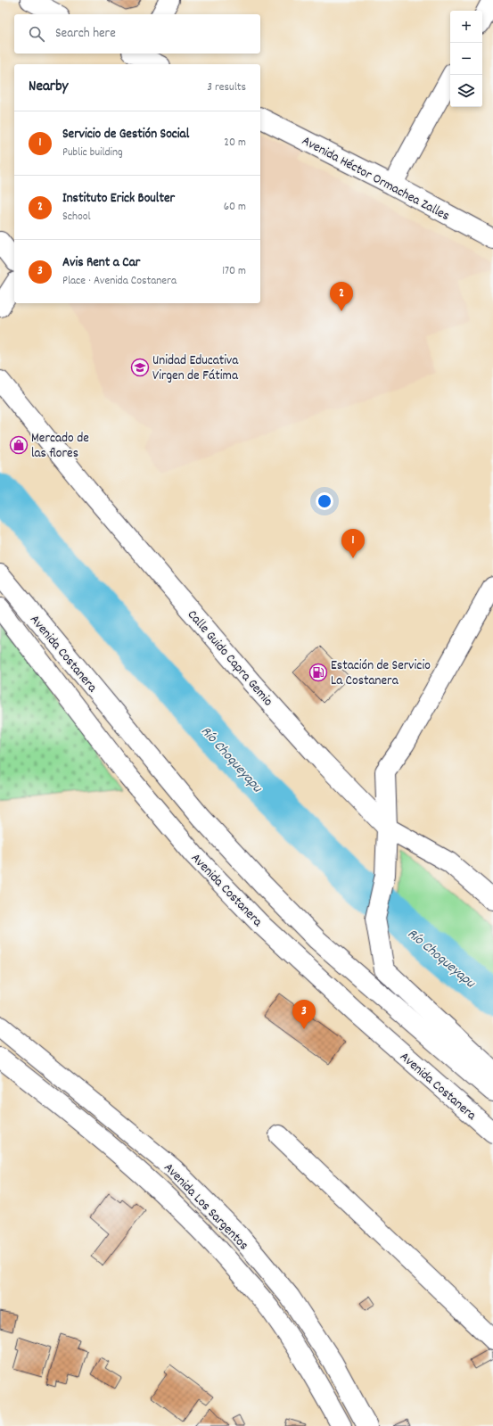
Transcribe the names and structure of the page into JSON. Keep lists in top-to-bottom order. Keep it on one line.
{"streets":{"main road":["Avenida Héctor Ormachea Zalles","Avenida Costanera","Calle Guido Capra Gemio","Avenida Los Sargentos"]},"water":["Río Choqueyapu"],"places":{"school or university":["Unidad Educativa Virgen de Fátima"],"shop":["Mercado de las flores"],"fuel station":["Estación de Servicio La Costanera"]},"page":{"map_buttons":["+","−"],"search":"Search here","heading":["Nearby","3 results"],"list":[{"mark":"1","name":"Servicio de Gestión Social","note":"Public building","value":"20 m"},{"mark":"2","name":"Instituto Erick Boulter","note":"School","value":"60 m"},{"mark":"3","name":"Avis Rent a Car","note":"Place · Avenida Costanera","value":"170 m"}],"pins":["2","1","3"]}}
